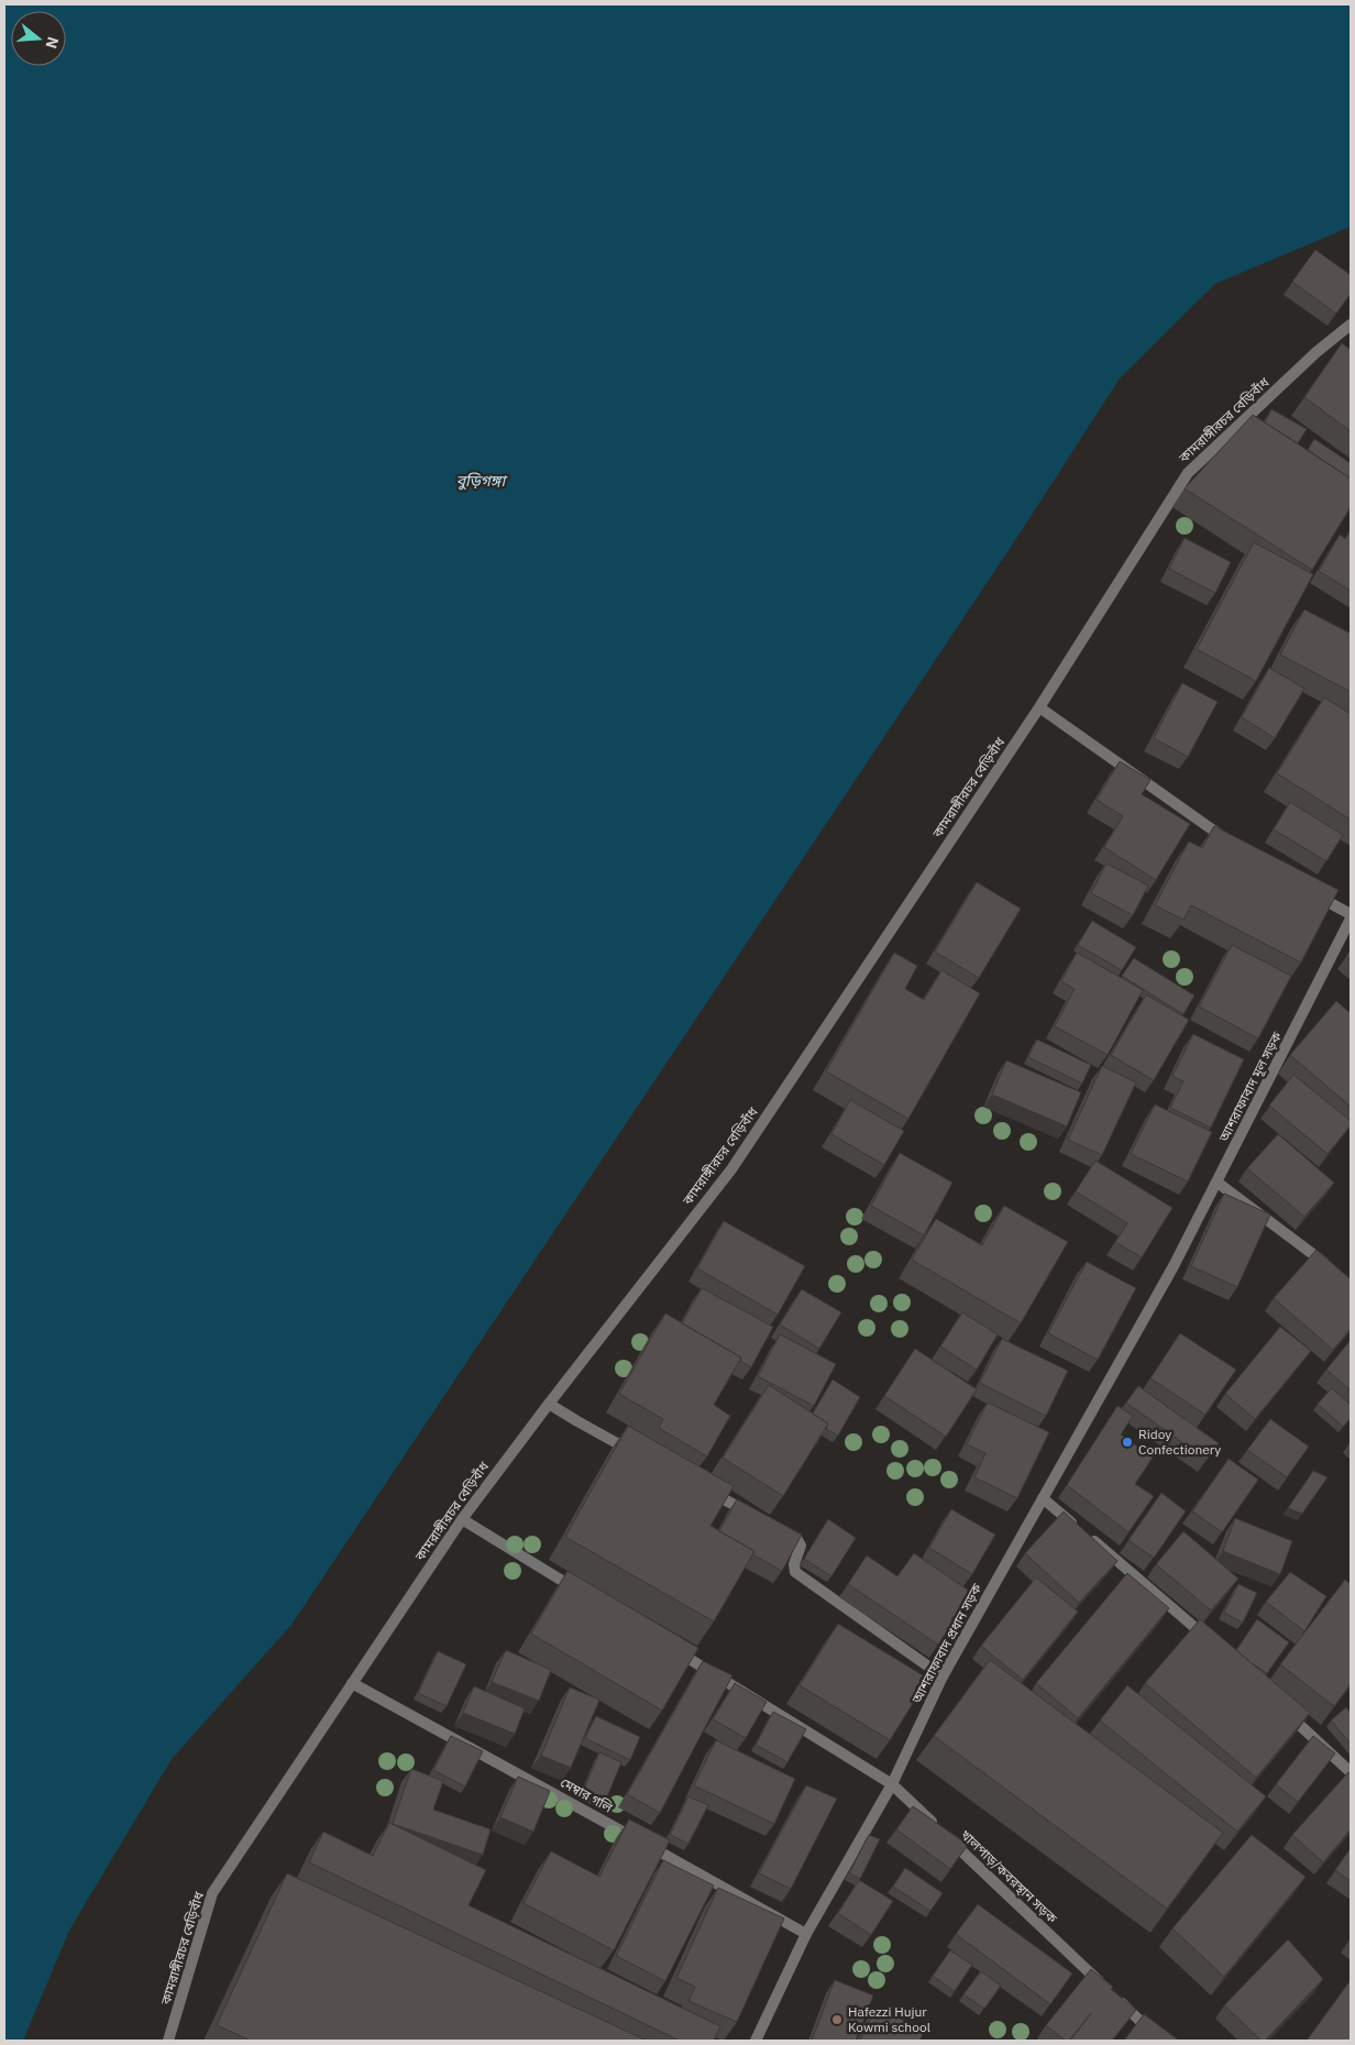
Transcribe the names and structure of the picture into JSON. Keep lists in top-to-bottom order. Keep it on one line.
{"streets":{"street":["কামরাঙ্গীরচর বেড়িবাঁধ","আশরাফাবাদ মূল সড়ক","আশরাফাবাদ প্রধান সড়ক","মেম্বার গলি","খালপাড়/কবরস্থান সড়ক"]},"crossings":[["কামরাঙ্গীরচর বেড়িবাঁধ","মেম্বার গলি"],["আশরাফাবাদ মূল সড়ক","আশরাফাবাদ প্রধান সড়ক"],["আশরাফাবাদ প্রধান সড়ক","মেম্বার গলি"],["আশরাফাবাদ প্রধান সড়ক","খালপাড়/কবরস্থান সড়ক"]],"water":["বুড়িগঙ্গা"],"places":["Ridoy Confectionery","Hafezzi Hujur Kowmi school"],"north":"right"}
